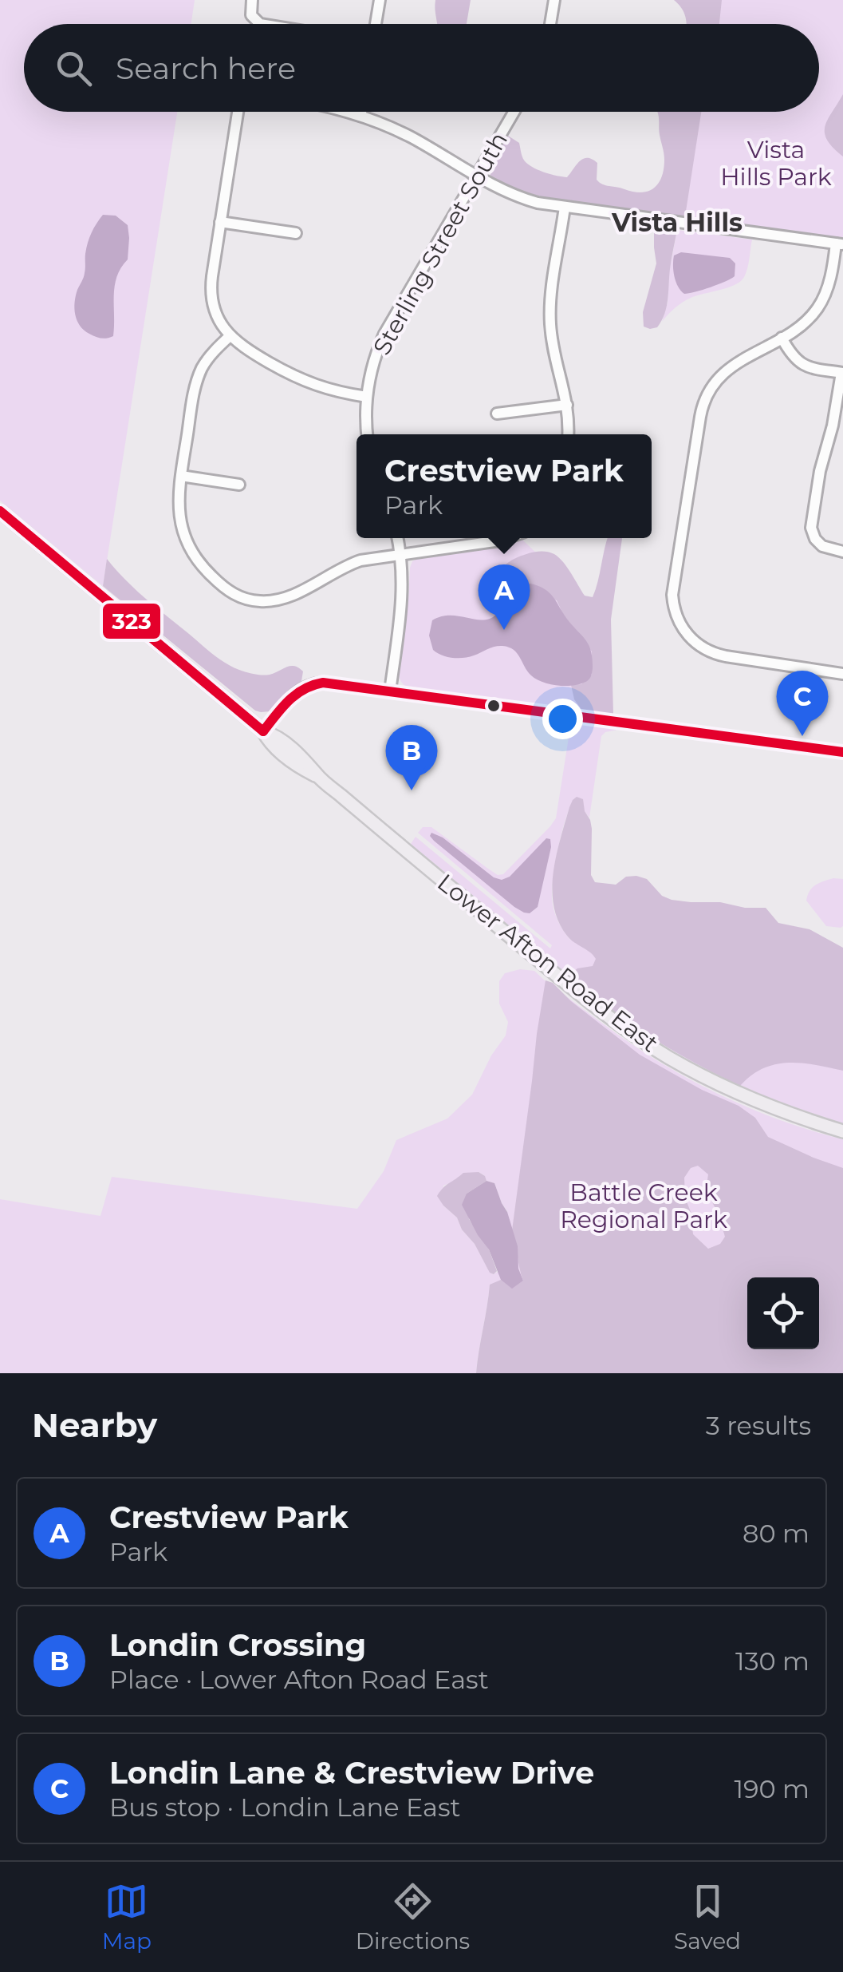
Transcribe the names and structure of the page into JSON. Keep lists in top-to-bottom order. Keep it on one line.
{"streets":{"main road":["Lower Afton Road East"],"street":["Sterling Street South"]},"districts":["Vista Hills"],"parks":["Vista Hills Park","Battle Creek Regional Park"],"lines":["transit line 323"],"page":{"search":"Search here","popup":["Crestview Park","Park"],"pins":["A","C","B"],"heading":["Nearby","3 results"],"list":[{"mark":"A","name":"Crestview Park","note":"Park","value":"80 m"},{"mark":"B","name":"Londin Crossing","note":"Place · Lower Afton Road East","value":"130 m"},{"mark":"C","name":"Londin Lane & Crestview Drive","note":"Bus stop · Londin Lane East","value":"190 m"}],"nav":["Map","Directions","Saved"]}}
